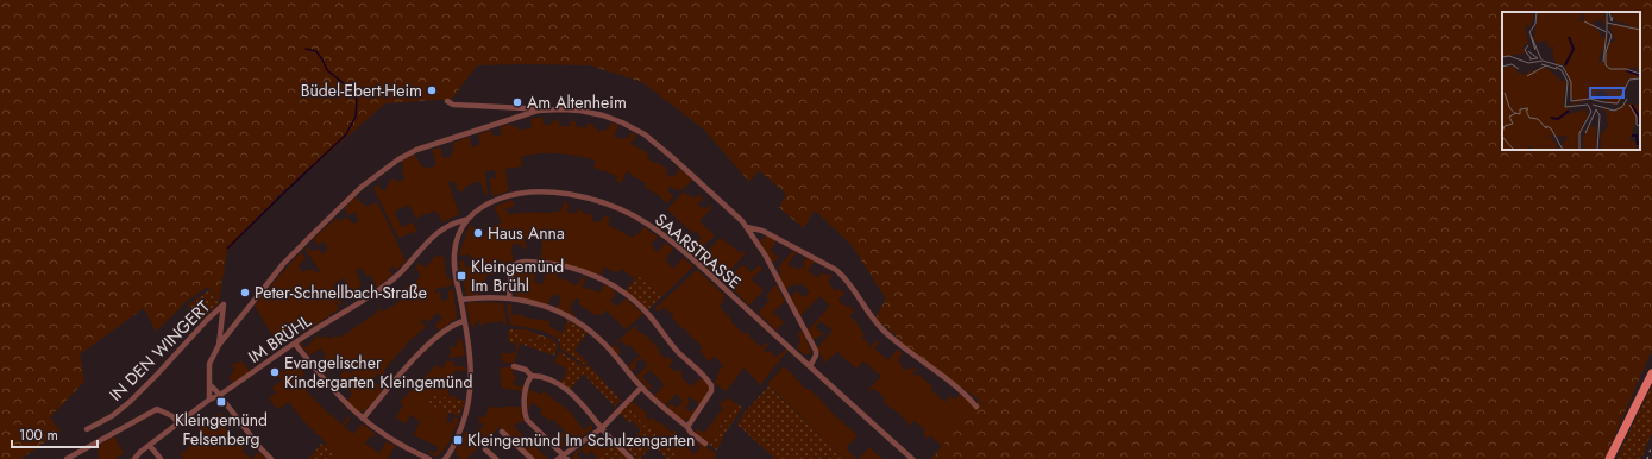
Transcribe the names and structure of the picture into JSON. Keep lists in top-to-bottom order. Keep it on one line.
{"streets":{"street":["SAARSTRASSE","IM BRÜHL","IN DEN WINGERT"]},"crossings":[["SAARSTRASSE","IM BRÜHL"]],"places":{"other":["Büdel-Ebert-Heim","Am Altenheim","Haus Anna","Peter-Schnellbach-Straße","Evangelischer Kindergarten Kleingemünd"],"transit":["Kleingemünd Im Brühl","Kleingemünd Felsenberg","Kleingemünd Im Schulzengarten"]},"scale_bar":"100 m"}
